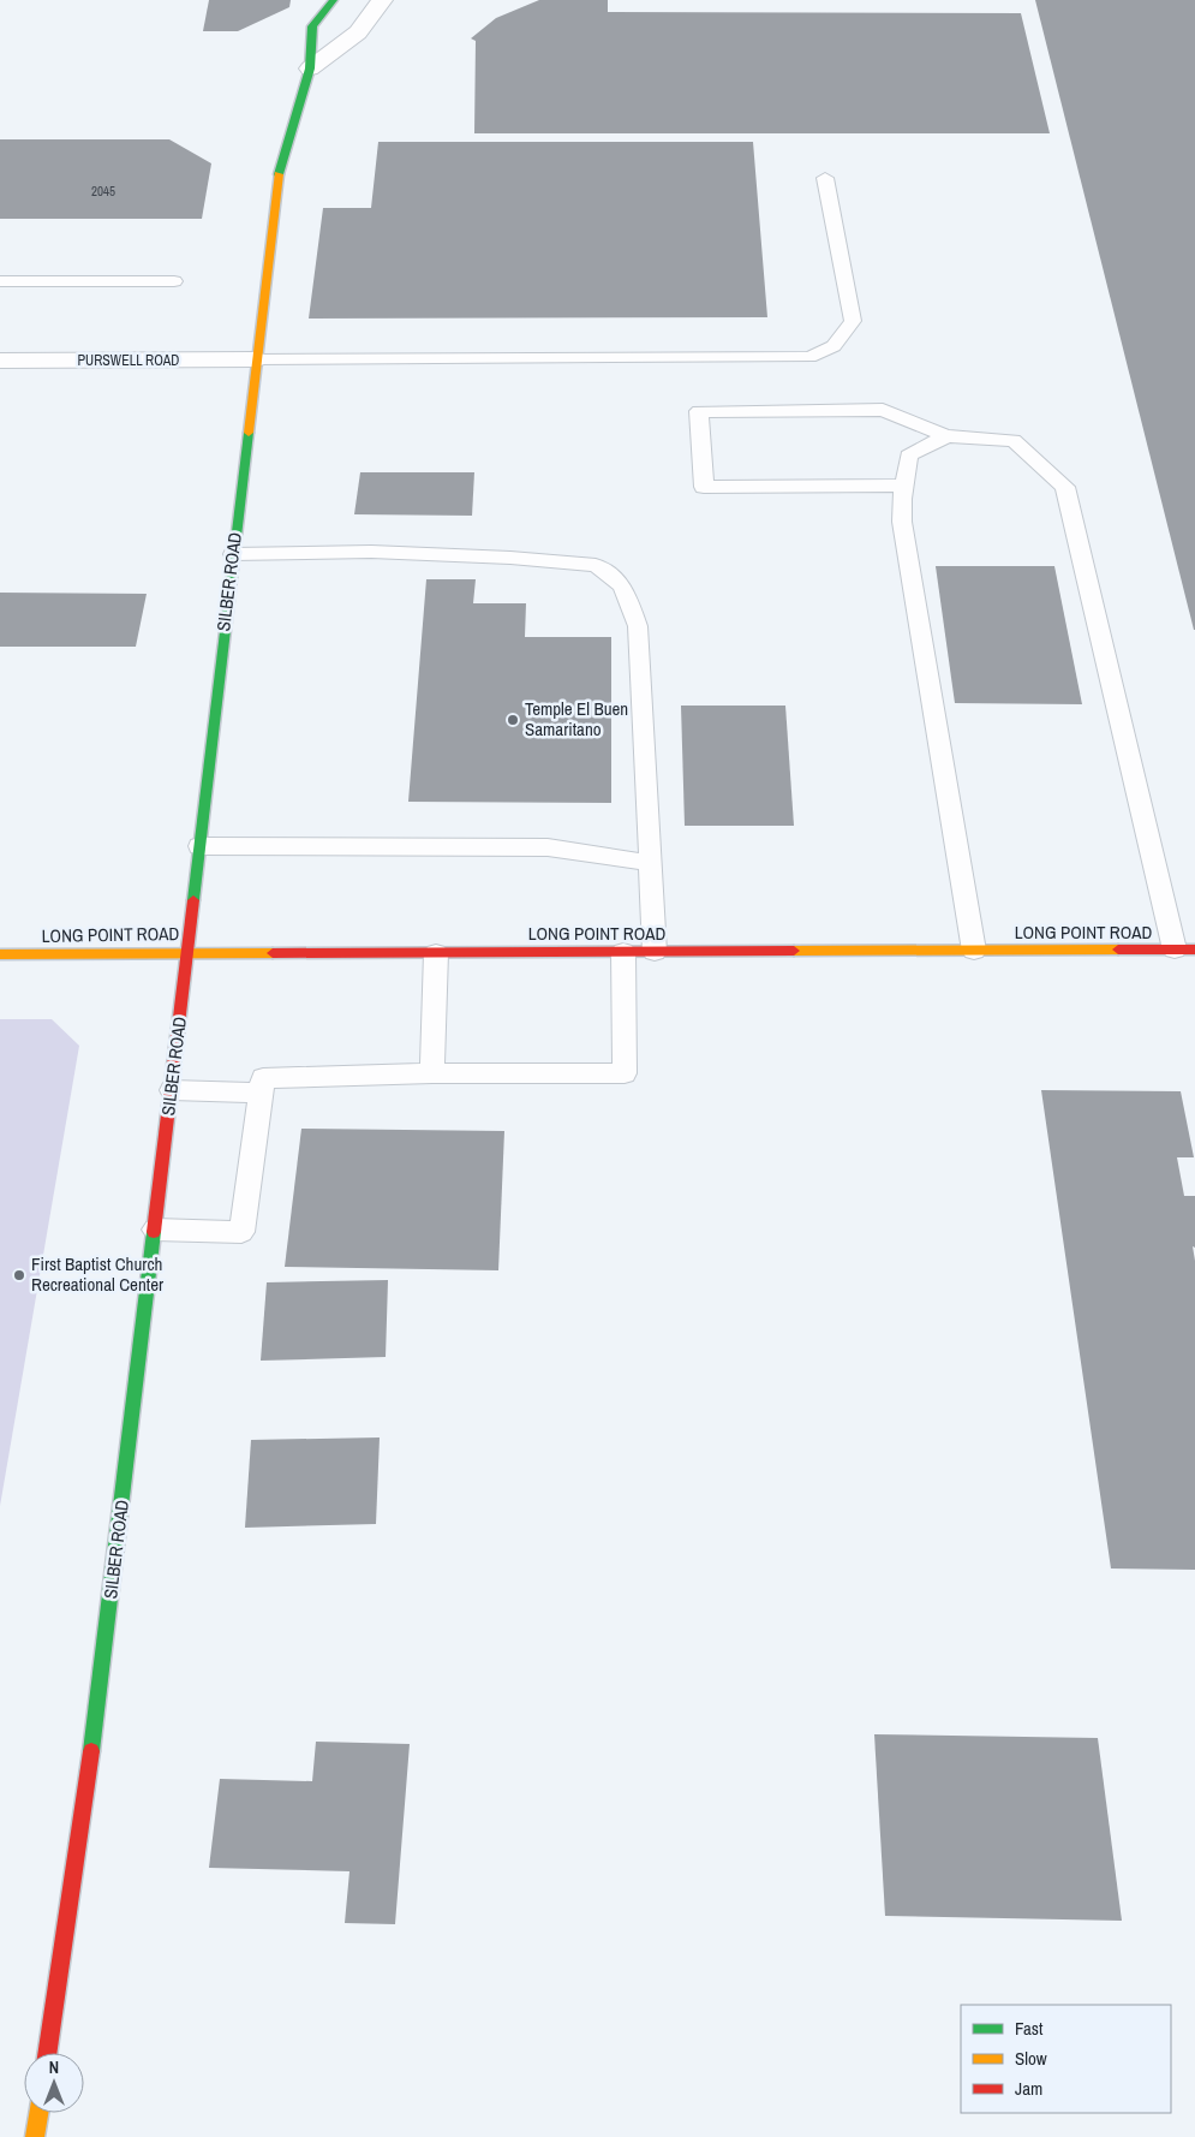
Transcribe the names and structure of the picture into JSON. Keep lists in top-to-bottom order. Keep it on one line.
{"streets":{"street":["PURSWELL ROAD","SILBER ROAD","LONG POINT ROAD"]},"crossings":[["PURSWELL ROAD","SILBER ROAD"],["SILBER ROAD","LONG POINT ROAD"]],"places":["Temple El Buen Samaritano","First Baptist Church Recreational Center"],"house_numbers":["2045"],"legend":["Fast","Slow","Jam"],"north":"top"}
